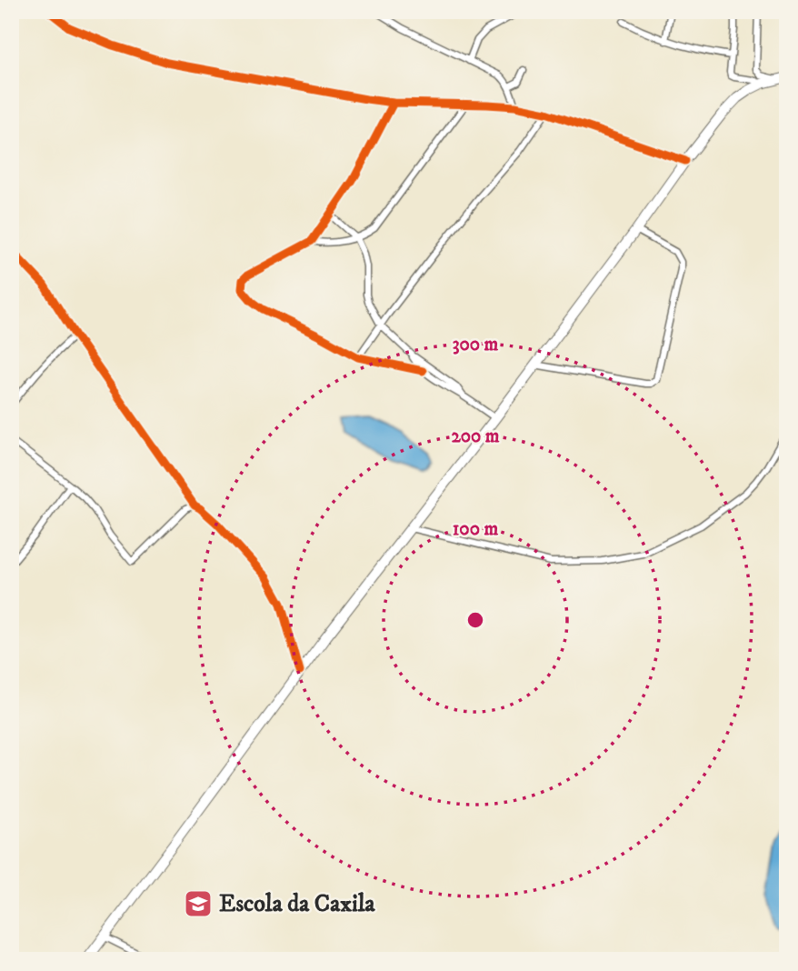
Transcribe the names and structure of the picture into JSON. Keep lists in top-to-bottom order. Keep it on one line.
{"places":{"school or university":["Escola da Caxila"]},"rings":["300 m","200 m","100 m"]}
